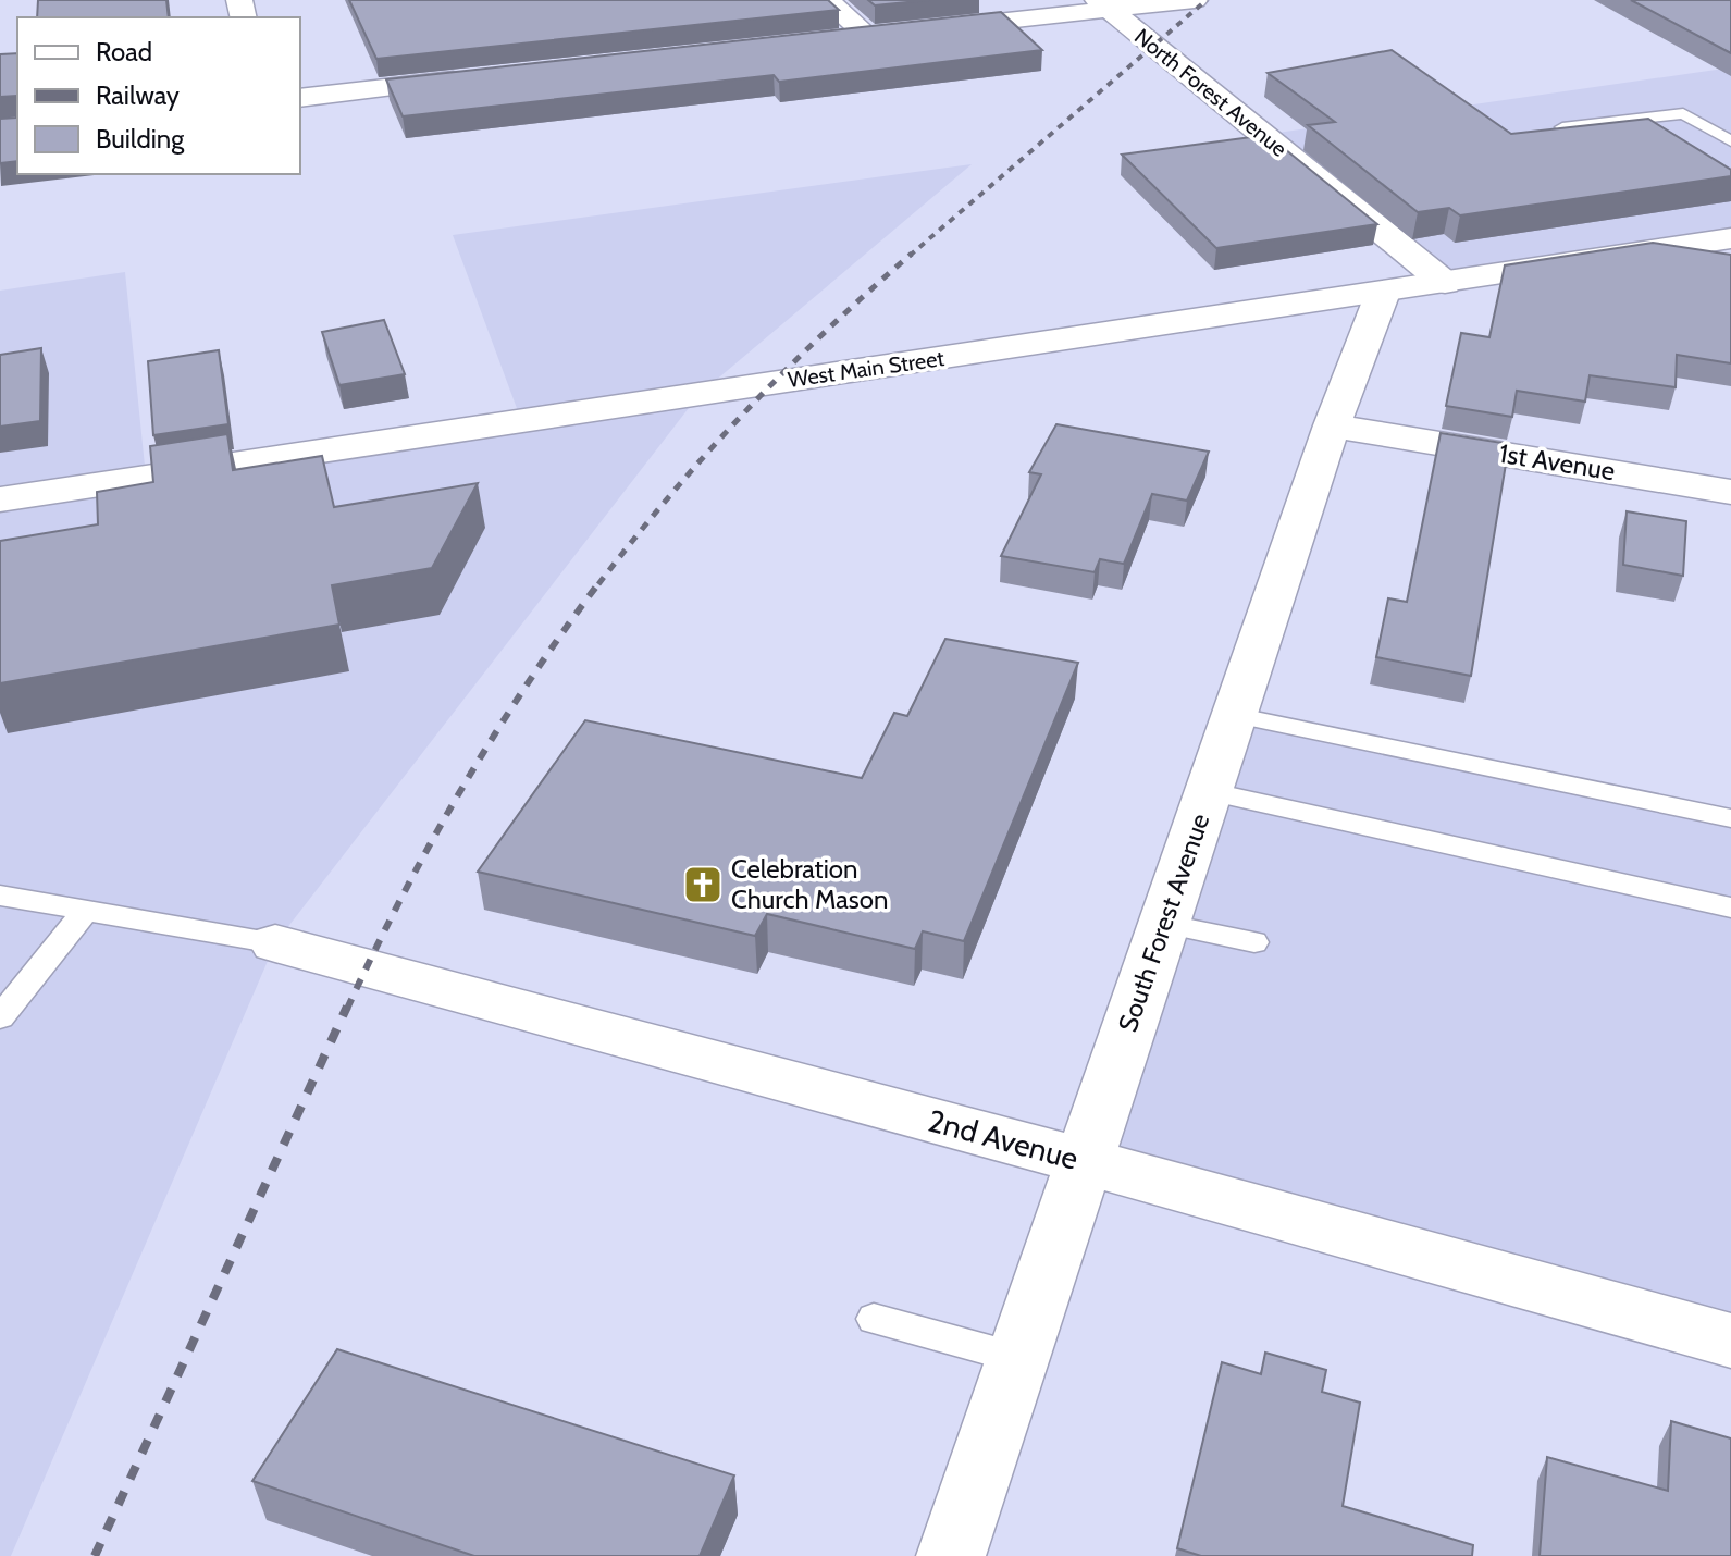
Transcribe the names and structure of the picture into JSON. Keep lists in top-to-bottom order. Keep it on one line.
{"streets":{"street":["North Forest Avenue","West Main Street","1st Avenue","South Forest Avenue","2nd Avenue"]},"crossings":[["North Forest Avenue","West Main Street"],["West Main Street","South Forest Avenue"],["1st Avenue","South Forest Avenue"],["South Forest Avenue","2nd Avenue"]],"places":{"church":["Celebration Church Mason"]},"legend":["Road","Railway","Building"]}
